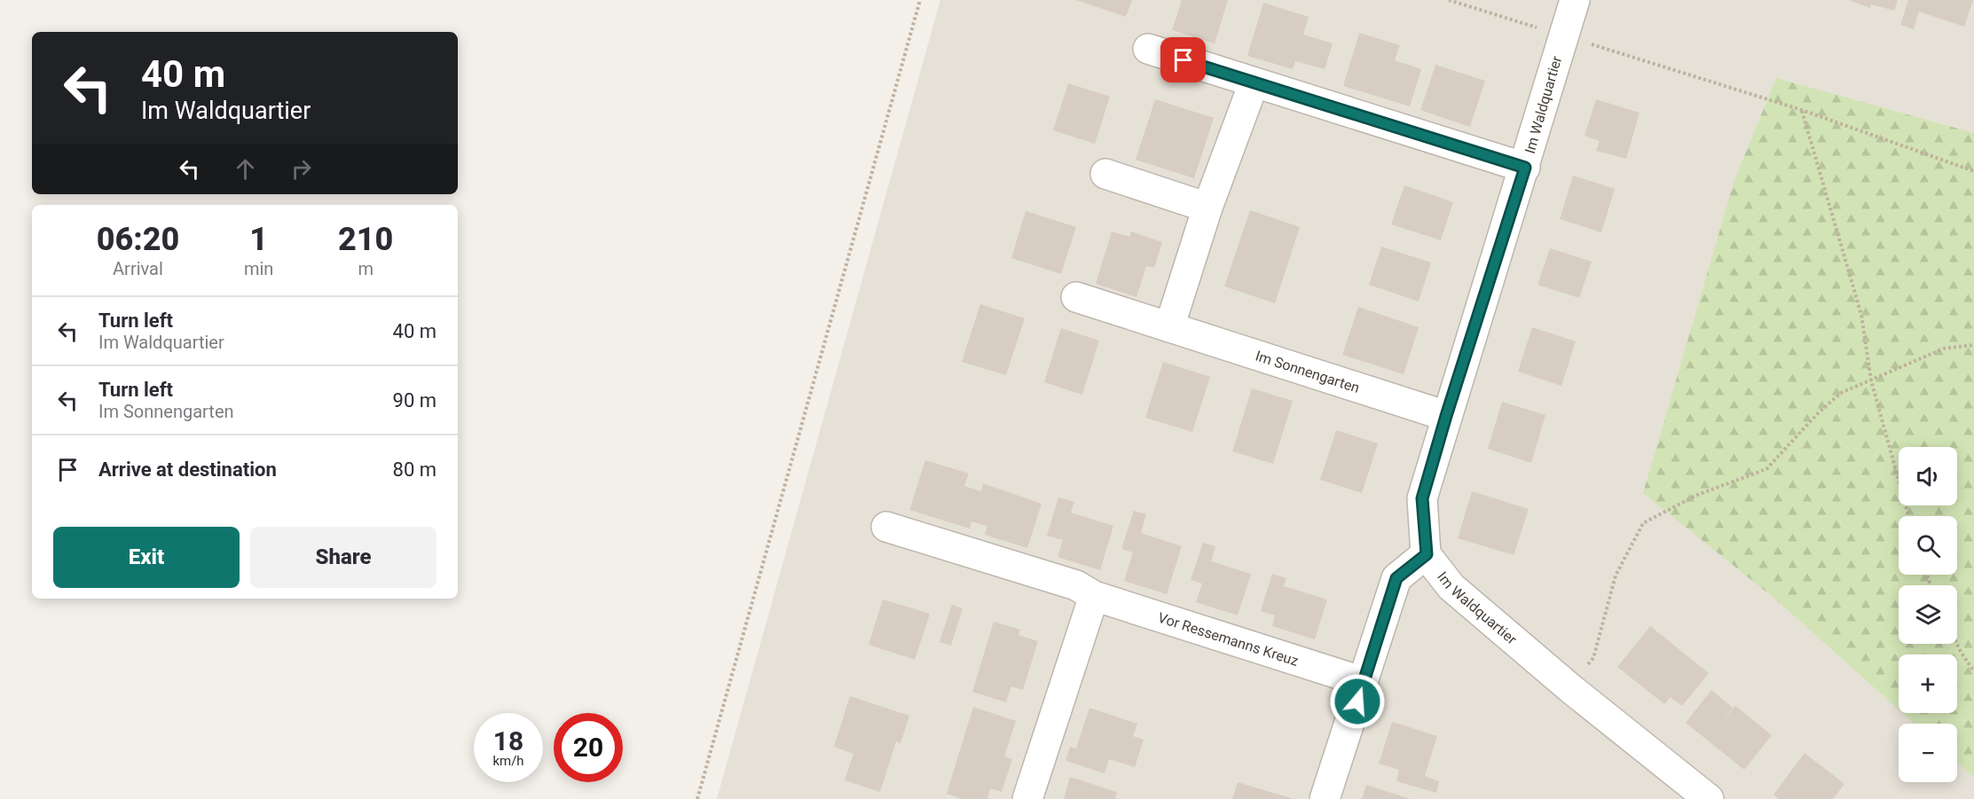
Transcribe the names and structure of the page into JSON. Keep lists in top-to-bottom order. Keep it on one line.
{"streets":{"street":["Im Waldquartier","Im Sonnengarten","Vor Ressemanns Kreuz"]},"crossings":[["Im Waldquartier","Im Sonnengarten"]],"page":{"turn":["40 m","Im Waldquartier"],"eta":["06:20","Arrival","1","min","210","m"],"list":[{"name":"Turn left","note":"Im Waldquartier","value":"40 m"},{"name":"Turn left","note":"Im Sonnengarten","value":"90 m"},{"name":"Arrive at destination","value":"80 m"}],"map_buttons":["+","−"],"buttons":["Exit","Share"],"speed":"18 km/h","limit":"20"}}
